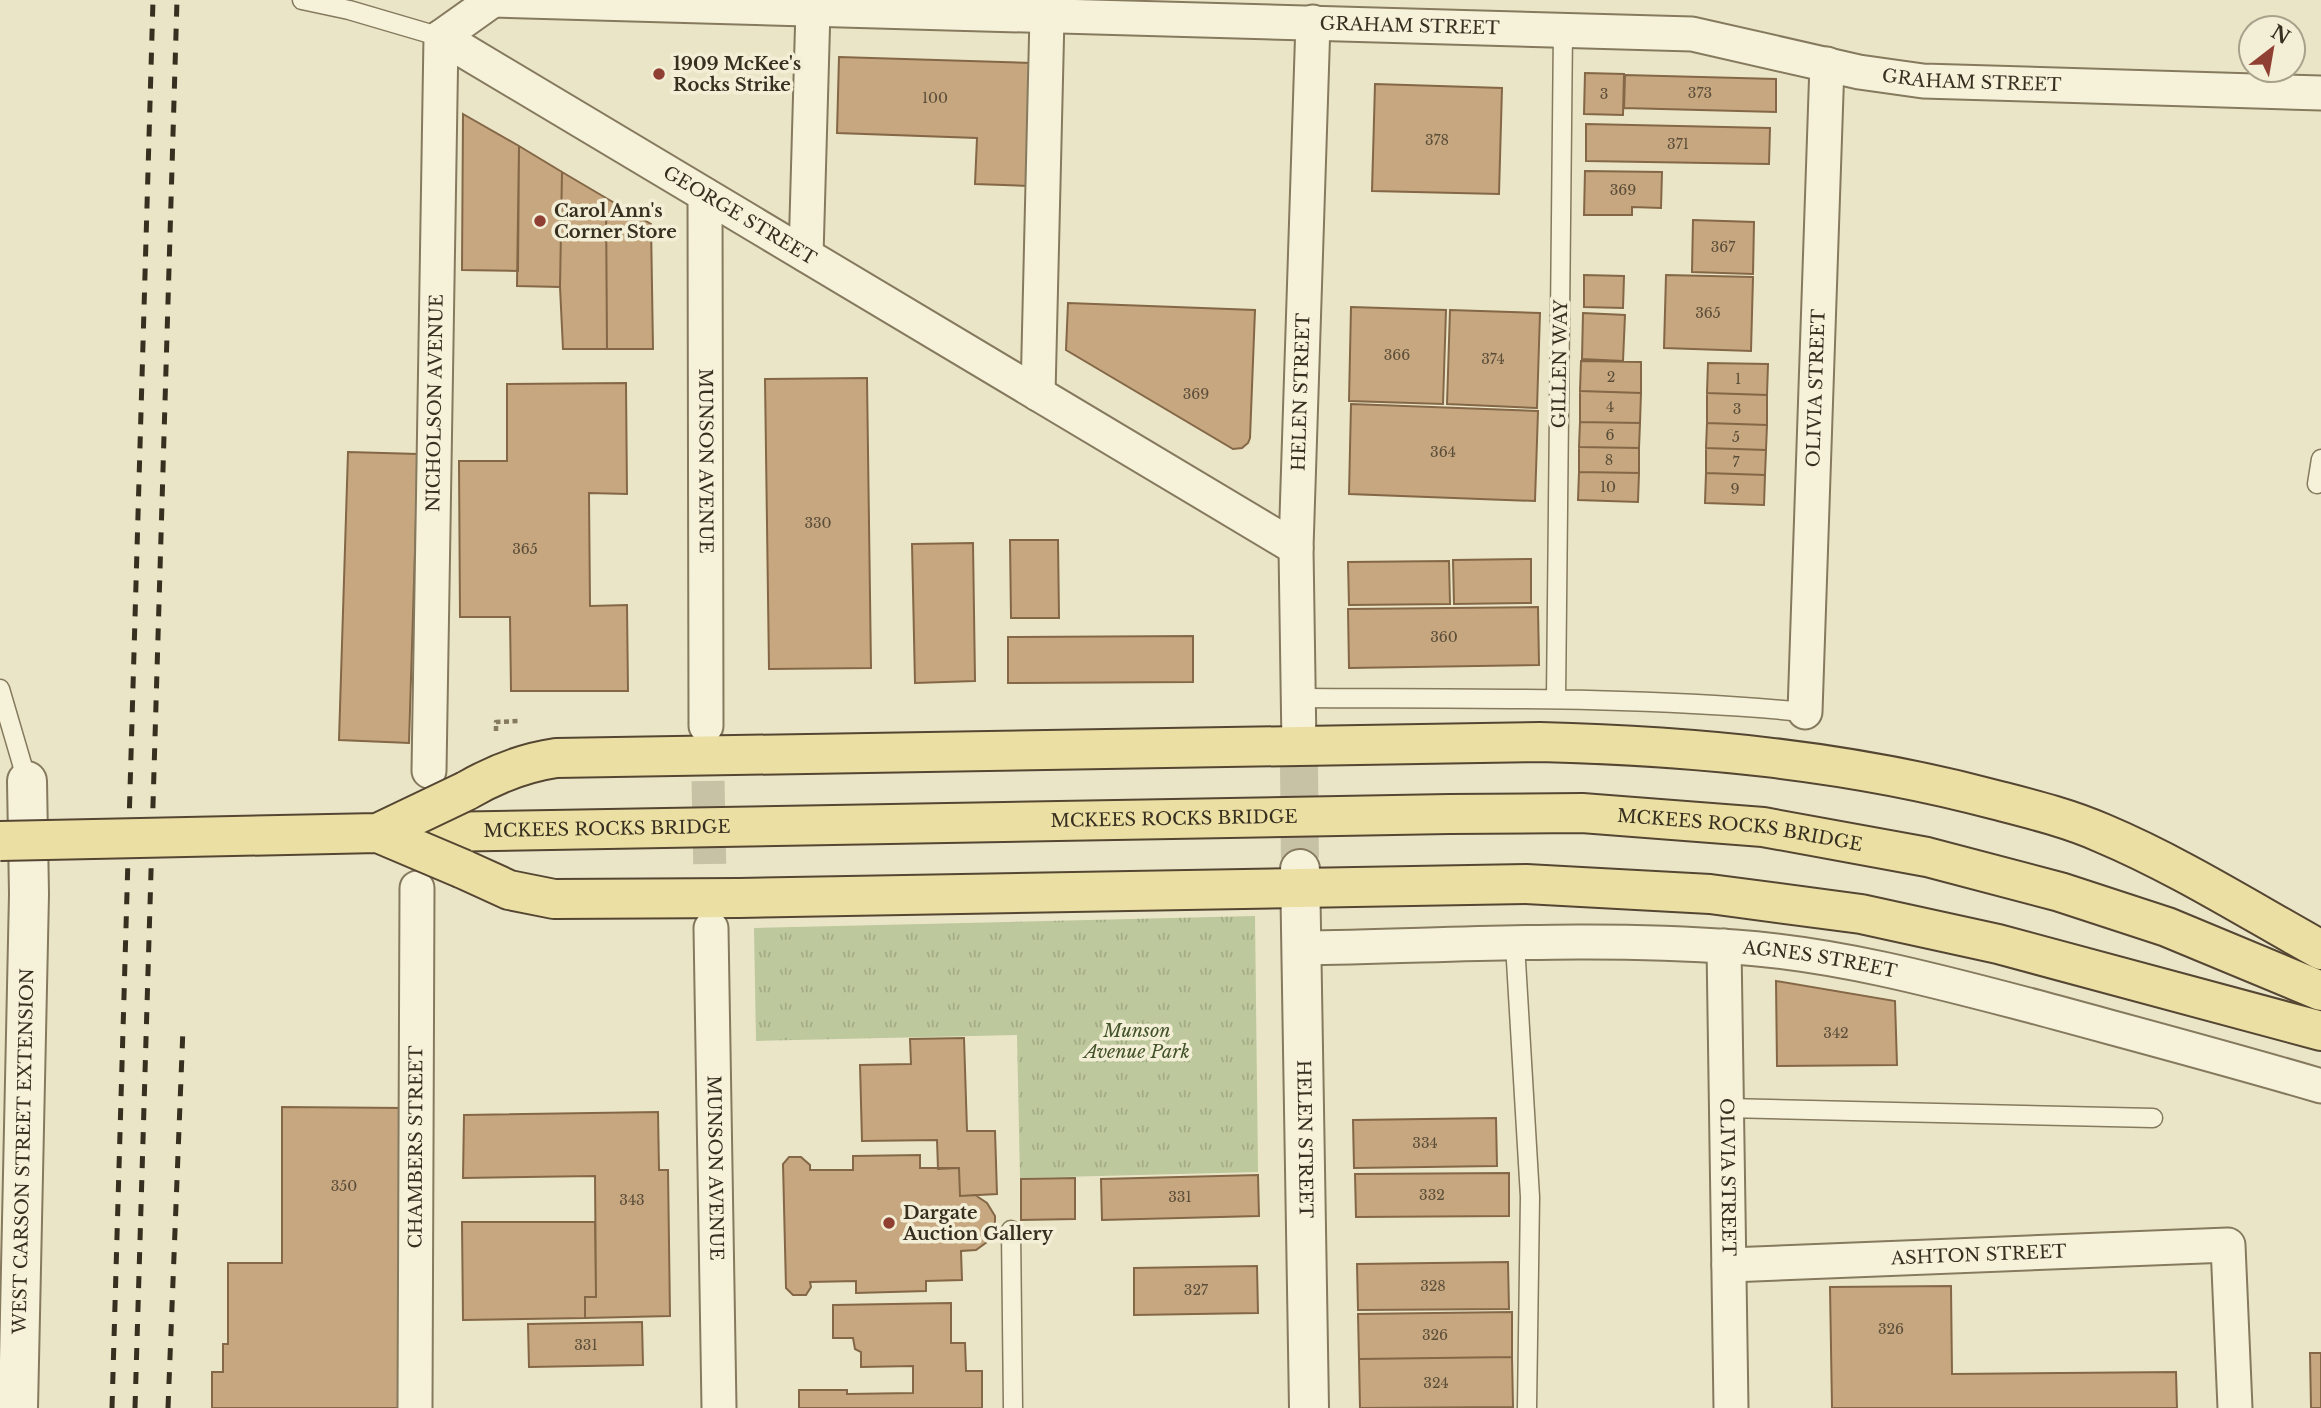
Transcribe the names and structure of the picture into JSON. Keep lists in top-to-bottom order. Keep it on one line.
{"streets":{"main road":["MCKEES ROCKS BRIDGE"],"street":["GRAHAM STREET","GEORGE STREET","OLIVIA STREET","HELEN STREET","NICHOLSON AVENUE","MUNSON AVENUE","AGNES STREET","CHAMBERS STREET","WEST CARSON STREET EXTENSION","ASHTON STREET"],"lane":["GILLEN WAY"]},"crossings":[["GRAHAM STREET","GILLEN WAY"],["GRAHAM STREET","OLIVIA STREET"],["GRAHAM STREET","HELEN STREET"],["GEORGE STREET","HELEN STREET"],["GEORGE STREET","NICHOLSON AVENUE"],["GEORGE STREET","MUNSON AVENUE"],["OLIVIA STREET","AGNES STREET"],["OLIVIA STREET","ASHTON STREET"],["HELEN STREET","AGNES STREET"]],"parks":["Munson Avenue Park"],"places":["1909 McKee's Rocks Strike","Carol Ann's Corner Store","Dargate Auction Gallery"],"house_numbers":["373","3","100","378","371","369","367","365","366","374","2","1","369","4","3","6","5","364","8","7","10","9","330","365","360","342","334","350","332","331","343","328","327","326","326","331","324"],"north":"top right"}
